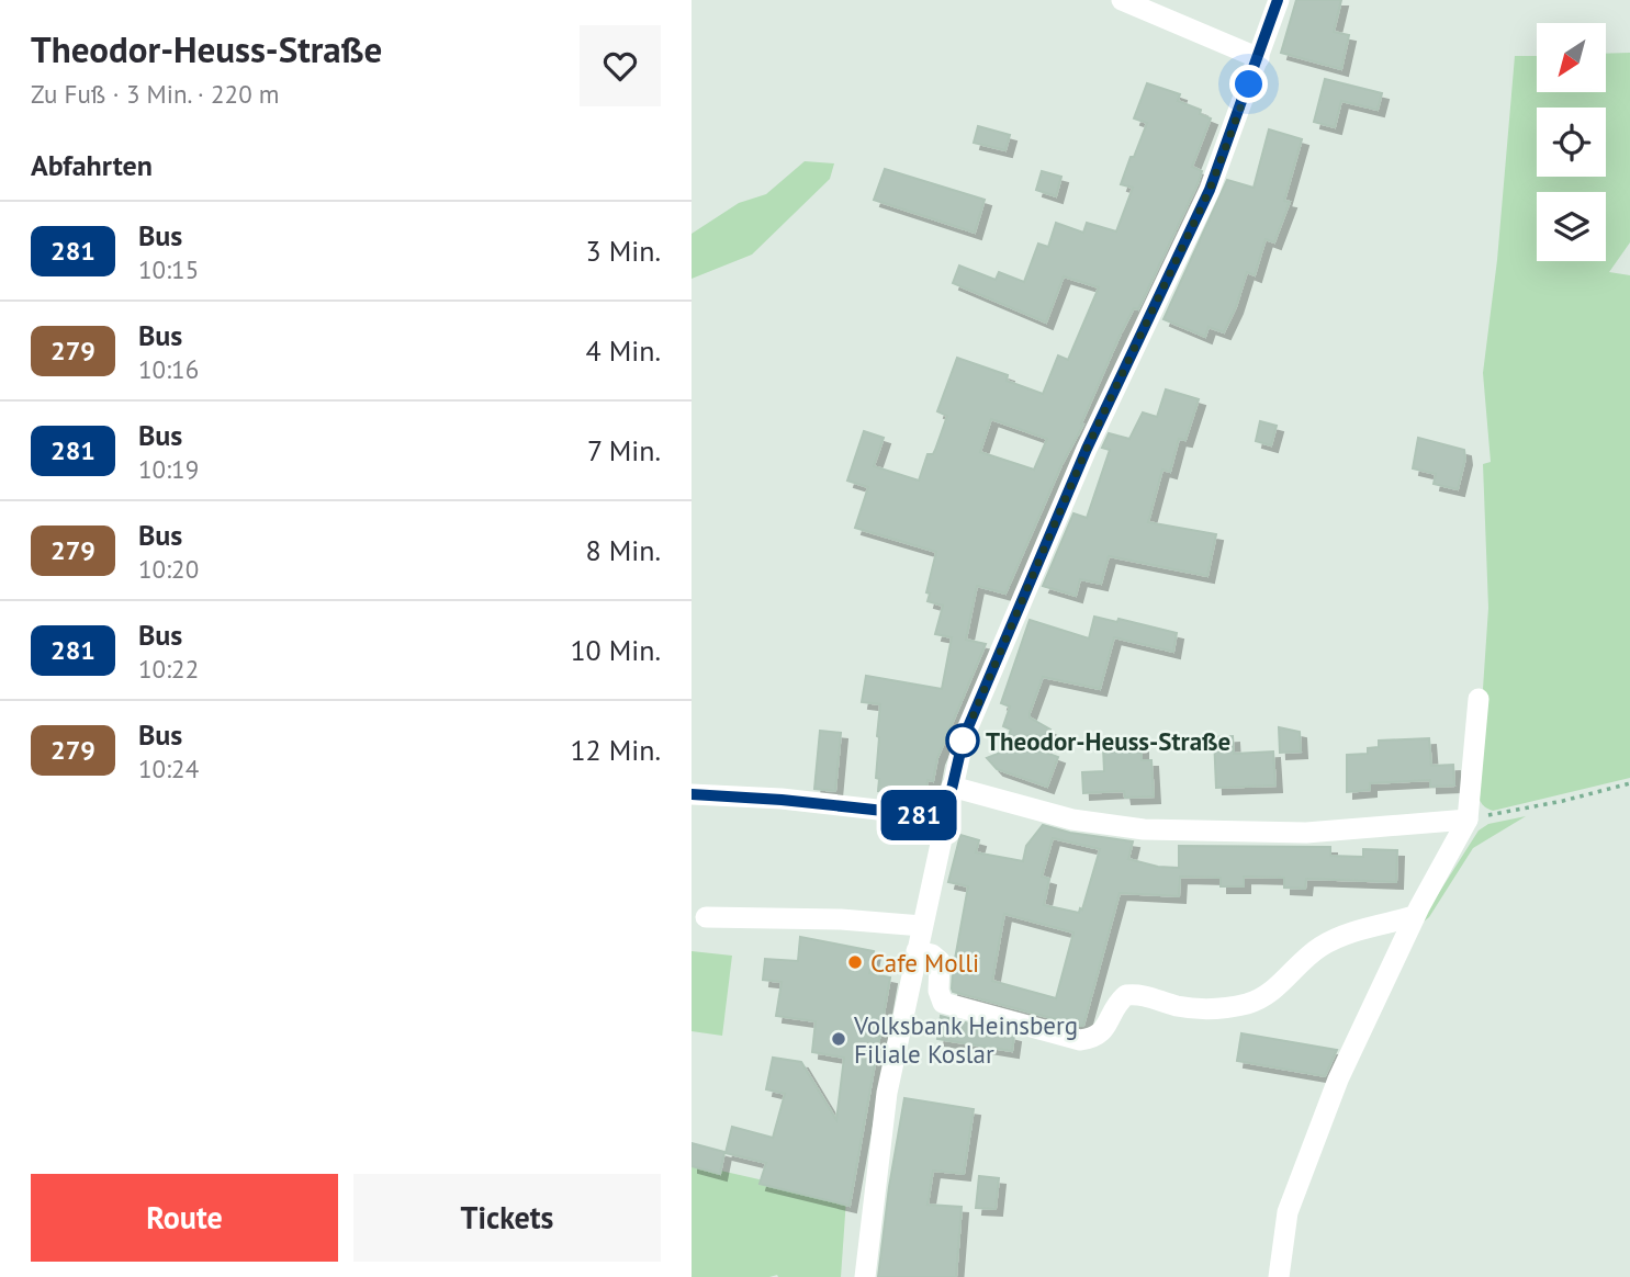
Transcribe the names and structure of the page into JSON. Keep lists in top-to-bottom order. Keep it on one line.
{"places":["Theodor-Heuss-Straße","Cafe Molli","Volksbank Heinsberg Filiale Koslar"],"lines":["bus line 281"],"north":"bottom left","page":{"heading":[["Theodor-Heuss-Straße","Zu Fuß · 3 Min. · 220 m"],"Abfahrten"],"on_map":"281","list":[{"mark":"281","name":"Bus","note":"10:15","value":"3 Min."},{"mark":"279","name":"Bus","note":"10:16","value":"4 Min."},{"mark":"281","name":"Bus","note":"10:19","value":"7 Min."},{"mark":"279","name":"Bus","note":"10:20","value":"8 Min."},{"mark":"281","name":"Bus","note":"10:22","value":"10 Min."},{"mark":"279","name":"Bus","note":"10:24","value":"12 Min."}],"buttons":["Route","Tickets"]}}
